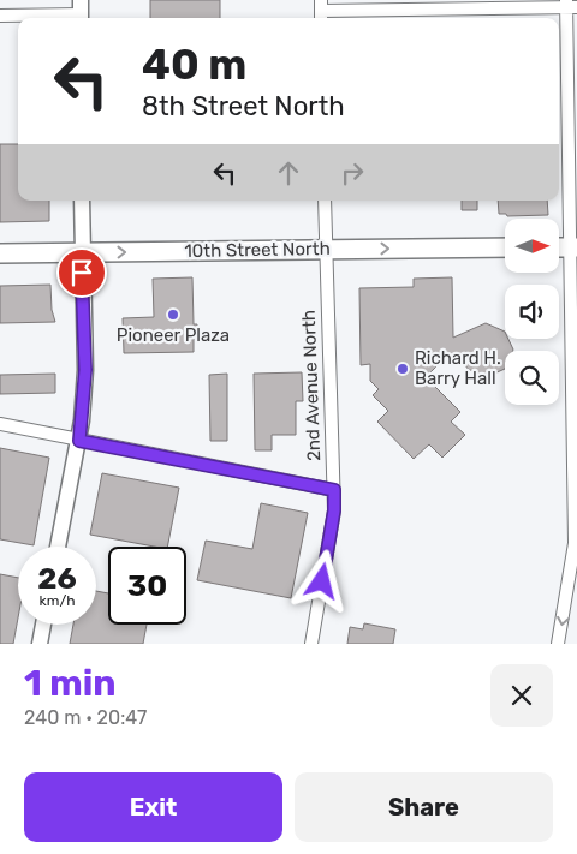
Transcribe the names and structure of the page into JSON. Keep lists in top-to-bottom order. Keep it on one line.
{"streets":{"main road":["10th Street North"],"street":["2nd Avenue North"]},"crossings":[["10th Street North","2nd Avenue North"]],"one_way":["10th Street North"],"places":["Pioneer Plaza","Richard H. Barry Hall"],"north":"right","page":{"turn":["40 m","8th Street North"],"speed":"26 km/h","limit":"30","heading":["1 min","240 m · 20:47"],"buttons":["Exit","Share"]}}
